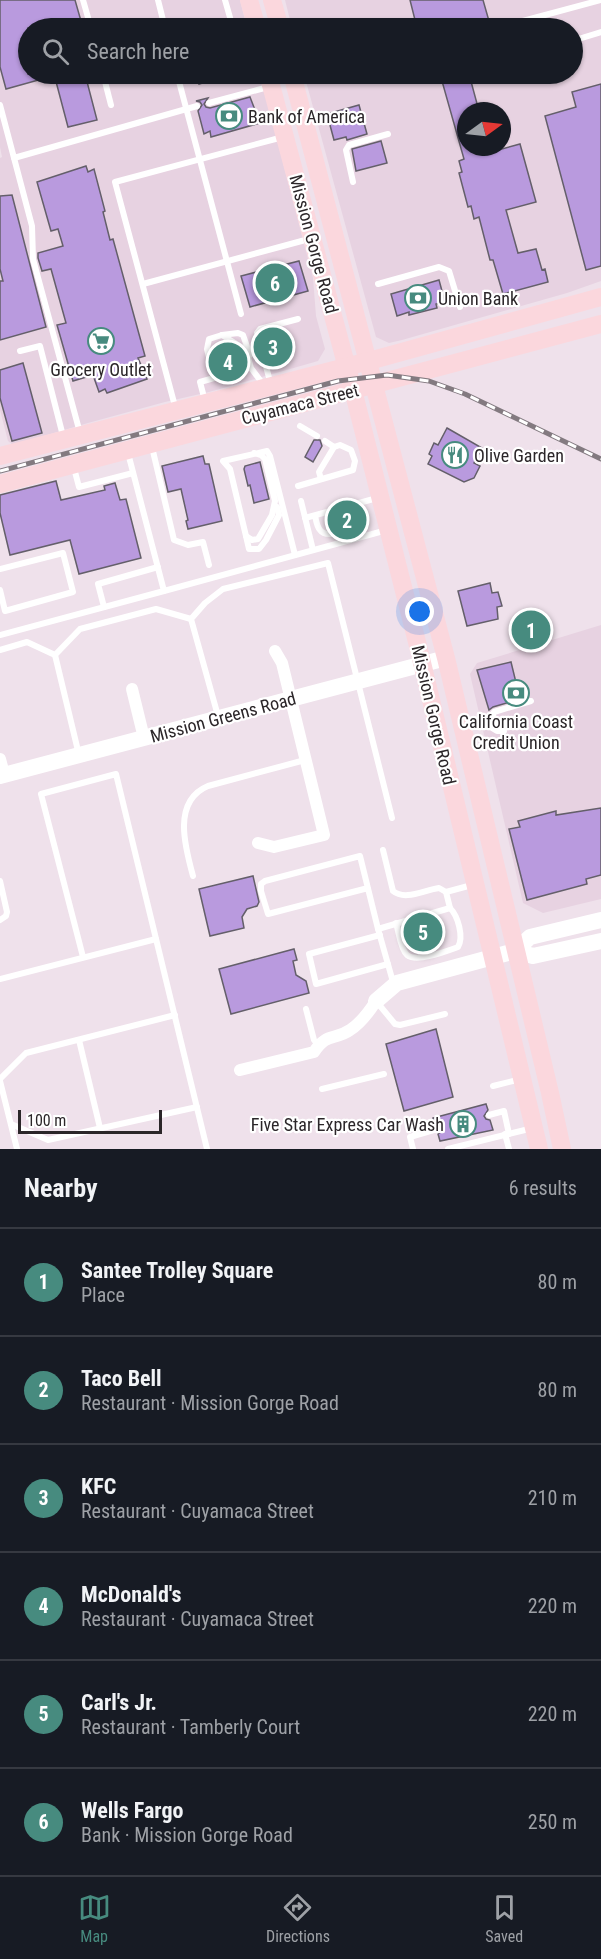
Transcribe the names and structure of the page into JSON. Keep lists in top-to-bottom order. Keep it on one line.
{"streets":{"main road":["Mission Gorge Road","Cuyamaca Street"],"street":["Mission Greens Road"]},"crossings":[["Mission Gorge Road","Cuyamaca Street"],["Mission Gorge Road","Mission Greens Road"]],"places":{"bank":["Bank of America","Union Bank","California Coast Credit Union"],"supermarket":["Grocery Outlet"],"restaurant":["Olive Garden"],"building":["Five Star Express Car Wash"]},"scale_bar":"100 m","north":"right","page":{"search":"Search here","pins":["6","3","4","2","1","5"],"scale":"100 m","heading":["Nearby","6 results"],"list":[{"mark":"1","name":"Santee Trolley Square","note":"Place","value":"80 m"},{"mark":"2","name":"Taco Bell","note":"Restaurant · Mission Gorge Road","value":"80 m"},{"mark":"3","name":"KFC","note":"Restaurant · Cuyamaca Street","value":"210 m"},{"mark":"4","name":"McDonald's","note":"Restaurant · Cuyamaca Street","value":"220 m"},{"mark":"5","name":"Carl's Jr.","note":"Restaurant · Tamberly Court","value":"220 m"},{"mark":"6","name":"Wells Fargo","note":"Bank · Mission Gorge Road","value":"250 m"}],"nav":["Map","Directions","Saved"]}}
